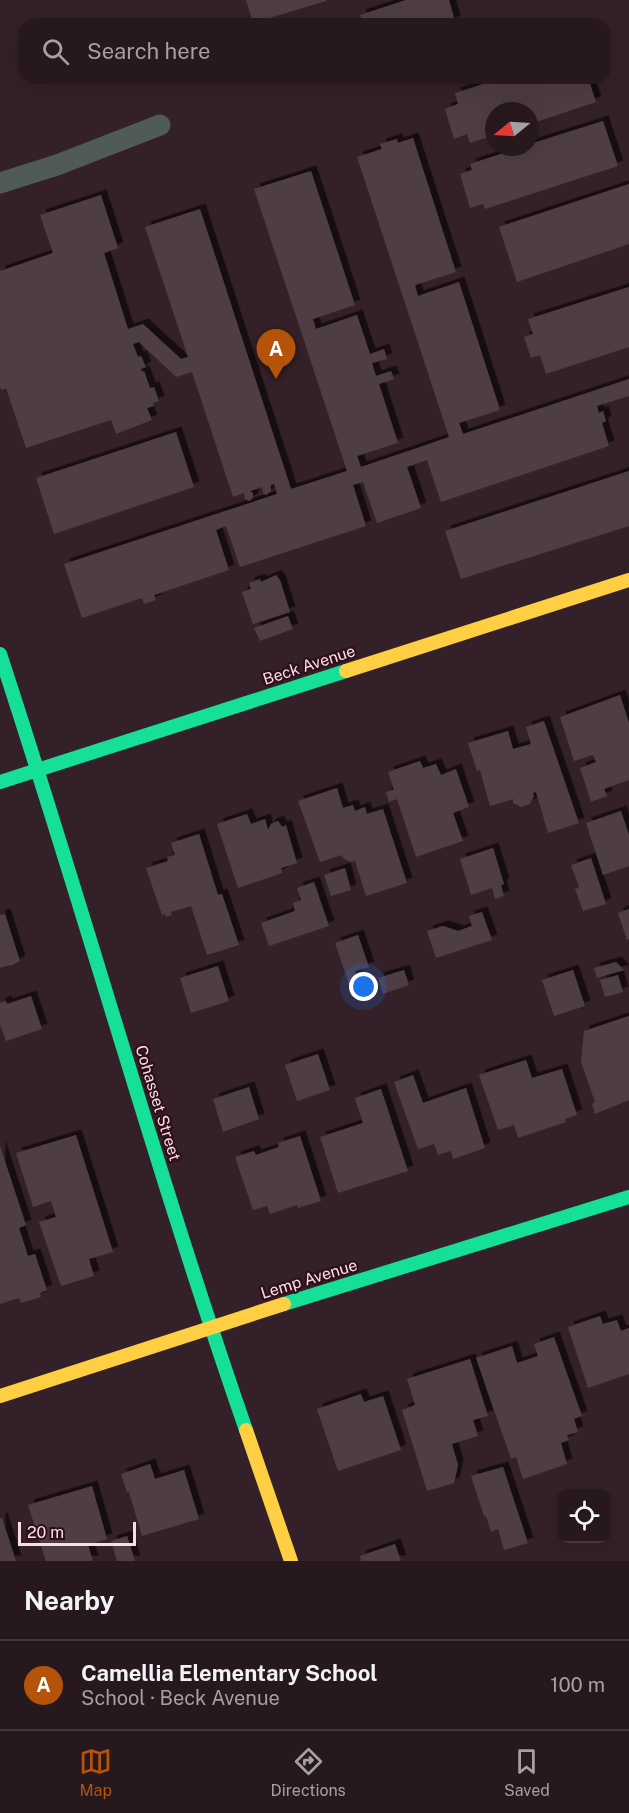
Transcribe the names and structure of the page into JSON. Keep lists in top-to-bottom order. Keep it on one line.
{"streets":{"street":["Beck Avenue","Cohasset Street","Lemp Avenue"]},"crossings":[["Beck Avenue","Cohasset Street"],["Cohasset Street","Lemp Avenue"]],"scale_bar":"20 m","north":"left","page":{"search":"Search here","pins":"A","scale":"20 m","heading":"Nearby","list":[{"mark":"A","name":"Camellia Elementary School","note":"School · Beck Avenue","value":"100 m"}],"nav":["Map","Directions","Saved"]}}
